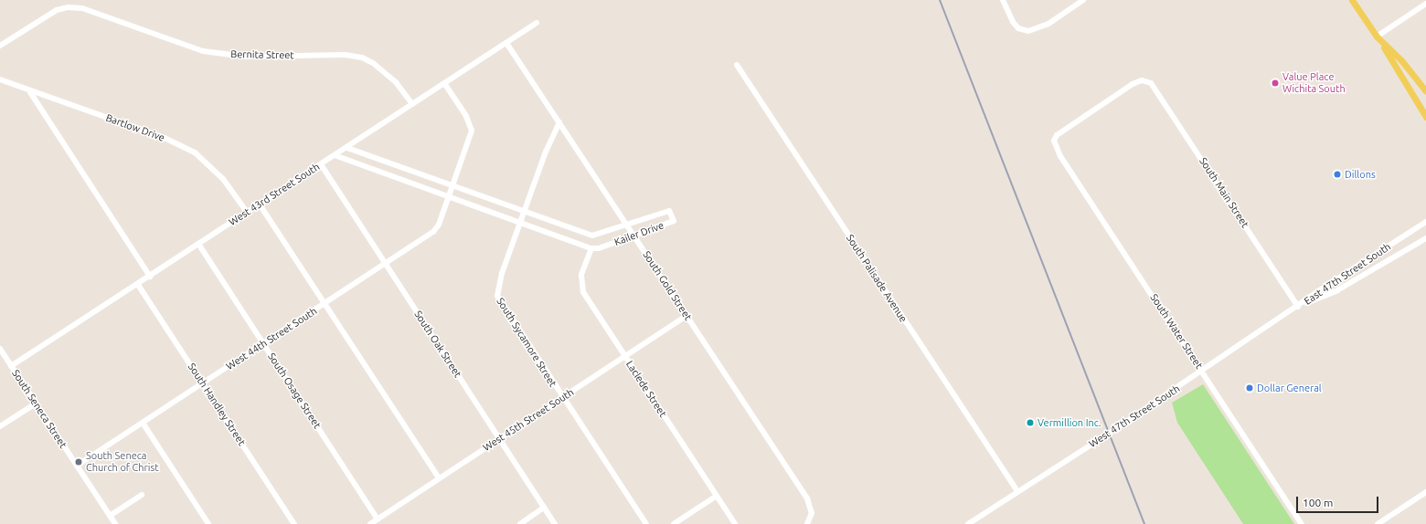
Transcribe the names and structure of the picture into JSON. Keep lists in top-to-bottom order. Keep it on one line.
{"streets":{"street":["Bernita Street","Bartlow Drive","South Main Street","West 43rd Street South","Kailer Drive","East 47th Street South","South Palisade Avenue","South Gold Street","South Water Street","West 44th Street South","South Sycamore Street","South Oak Street","Laclede Street","South Osage Street","South Handley Street","South Seneca Street","West 47th Street South","West 45th Street South"]},"crossings":[["Bernita Street","West 43rd Street South"],["Bartlow Drive","West 43rd Street South"],["South Main Street","East 47th Street South"],["South Main Street","South Water Street"],["South Main Street","West 47th Street South"],["West 43rd Street South","Kailer Drive"],["West 43rd Street South","South Gold Street"],["West 43rd Street South","South Oak Street"],["West 43rd Street South","South Osage Street"],["West 43rd Street South","South Handley Street"],["West 43rd Street South","South Seneca Street"],["Kailer Drive","South Gold Street"],["Kailer Drive","South Sycamore Street"],["Kailer Drive","Laclede Street"],["East 47th Street South","West 47th Street South"],["South Palisade Avenue","West 47th Street South"],["South Gold Street","South Sycamore Street"],["South Gold Street","West 45th Street South"],["South Water Street","West 47th Street South"],["West 44th Street South","South Oak Street"],["West 44th Street South","South Osage Street"],["West 44th Street South","South Handley Street"],["West 44th Street South","South Seneca Street"],["South Sycamore Street","West 45th Street South"],["South Oak Street","West 45th Street South"],["Laclede Street","West 45th Street South"],["South Osage Street","West 45th Street South"]],"places":["Value Place Wichita South","Dillons","Dollar General","Vermillion Inc.","South Seneca Church of Christ"],"scale_bar":"100 m"}
